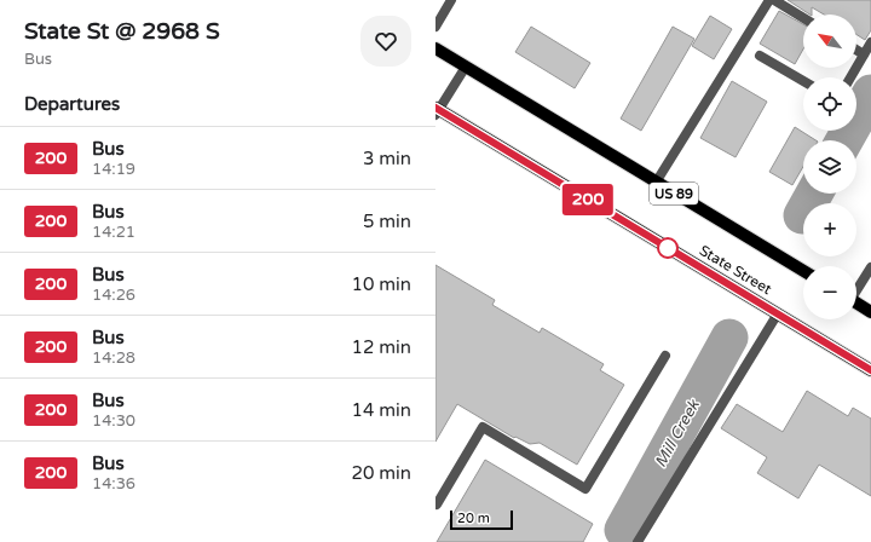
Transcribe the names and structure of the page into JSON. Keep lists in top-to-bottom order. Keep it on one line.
{"streets":{"main road":["US 89","State Street"]},"water":["Mill Creek"],"lines":["bus line 200"],"scale_bar":"20 m","north":"top left","page":{"heading":[["State St @ 2968 S","Bus"],"Departures"],"on_map":"200","map_buttons":["+","−"],"list":[{"mark":"200","name":"Bus","note":"14:19","value":"3 min"},{"mark":"200","name":"Bus","note":"14:21","value":"5 min"},{"mark":"200","name":"Bus","note":"14:26","value":"10 min"},{"mark":"200","name":"Bus","note":"14:28","value":"12 min"},{"mark":"200","name":"Bus","note":"14:30","value":"14 min"},{"mark":"200","name":"Bus","note":"14:36","value":"20 min"}],"scale":"20 m"}}
